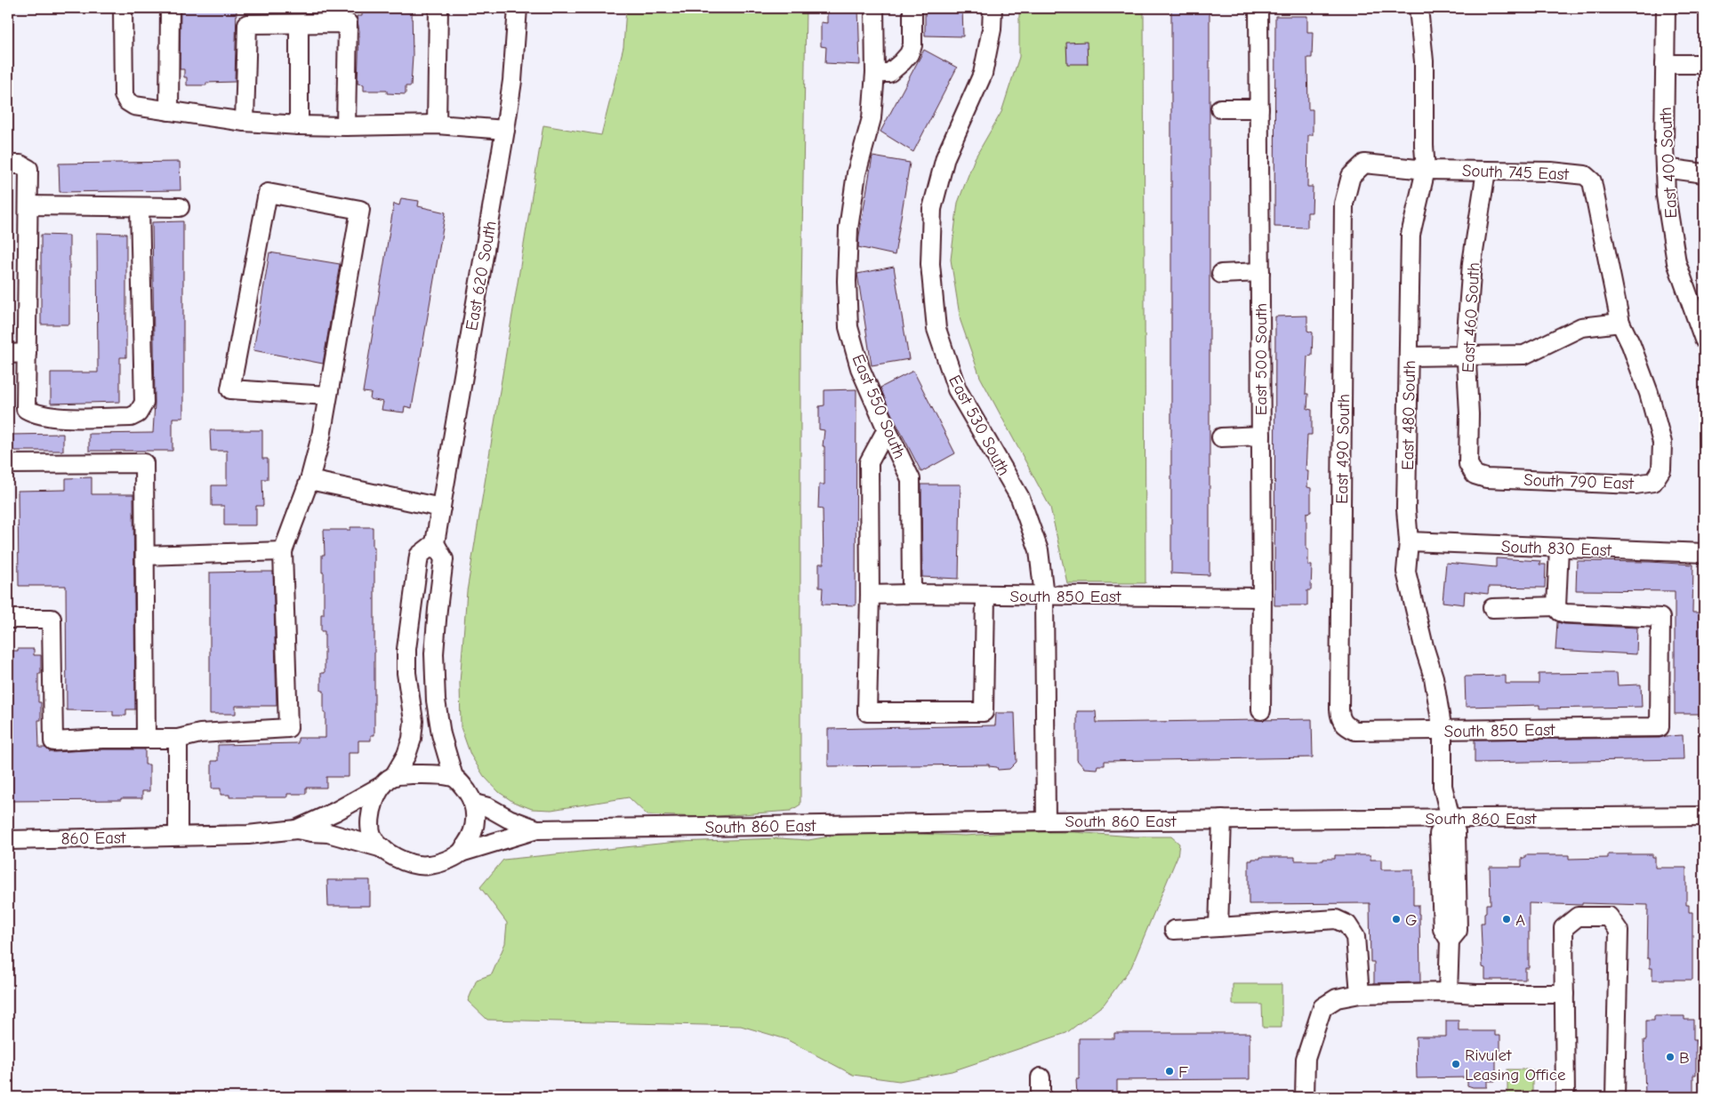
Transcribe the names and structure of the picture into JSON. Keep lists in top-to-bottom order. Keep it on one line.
{"streets":{"street":["East 400 South","South 745 East","East 620 South","East 460 South","East 500 South","East 550 South","East 480 South","East 530 South","East 490 South","South 790 East","South 830 East","South 850 East","South 860 East","860 East"]},"crossings":[["South 745 East","East 460 South"],["South 745 East","East 480 South"],["South 745 East","East 490 South"],["South 745 East","South 790 East"],["East 620 South","South 860 East"],["East 460 South","South 790 East"],["East 500 South","South 850 East"],["East 550 South","South 850 East"],["East 480 South","South 830 East"],["East 480 South","South 850 East"],["East 480 South","South 860 East"],["East 530 South","South 850 East"],["East 530 South","South 860 East"],["East 490 South","South 850 East"]],"places":["G","A","B","Rivulet Leasing Office","F"]}
